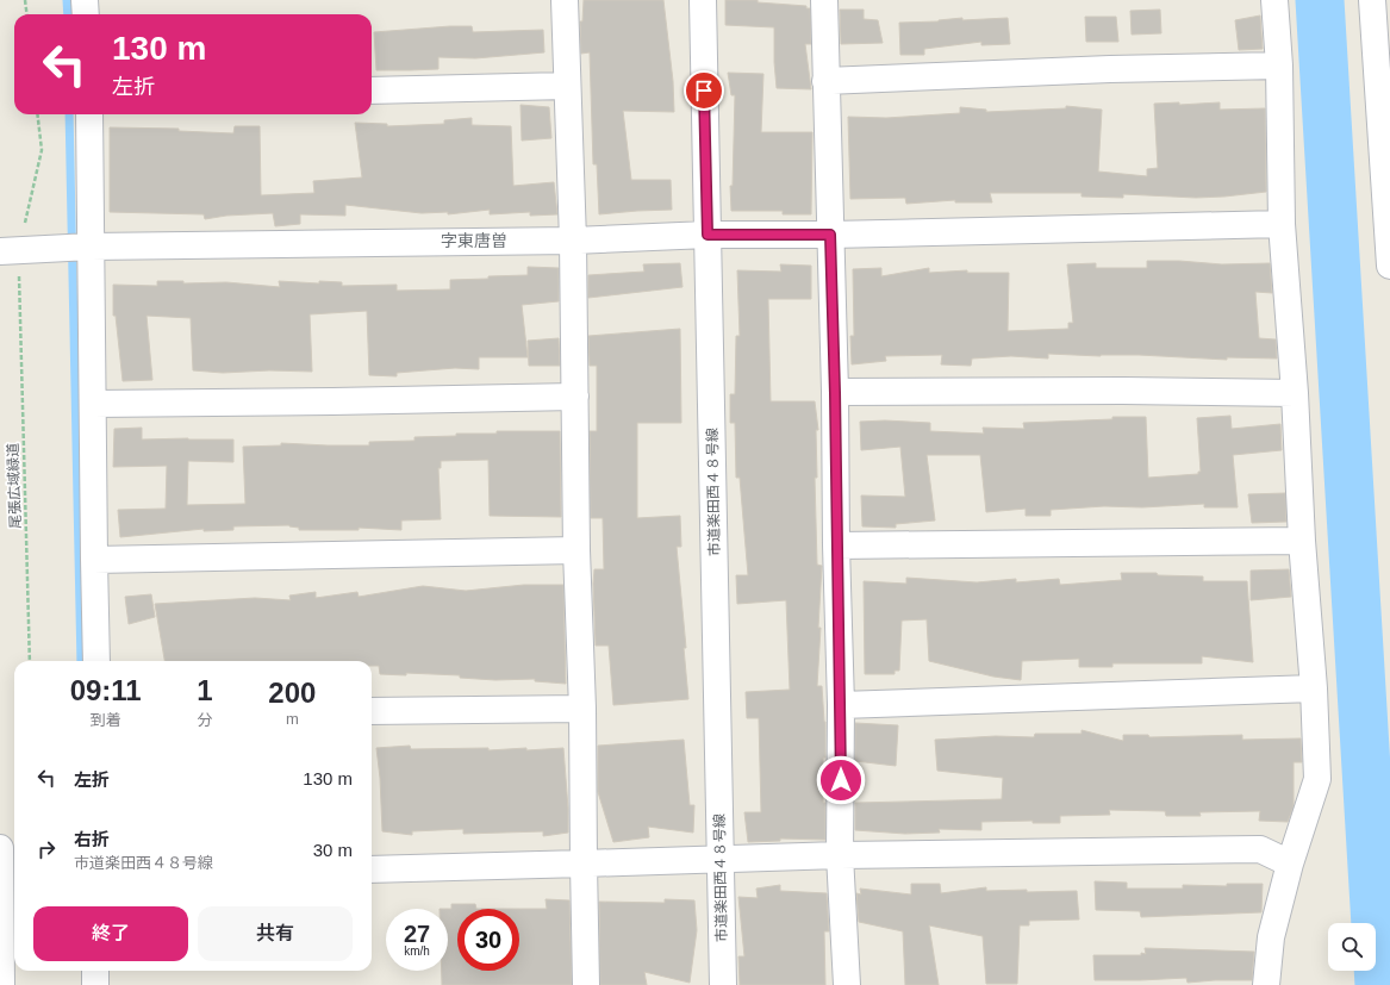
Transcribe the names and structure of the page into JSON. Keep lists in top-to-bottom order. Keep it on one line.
{"streets":{"street":["市道楽田西４８号線"],"path":["尾張広域緑道"]},"districts":["字東唐曽"],"page":{"turn":["130 m","左折"],"eta":["09:11","到着","1","分","200","m"],"list":[{"name":"左折","value":"130 m"},{"name":"右折","note":"市道楽田西４８号線","value":"30 m"}],"buttons":["終了","共有"],"speed":"27 km/h","limit":"30"}}
